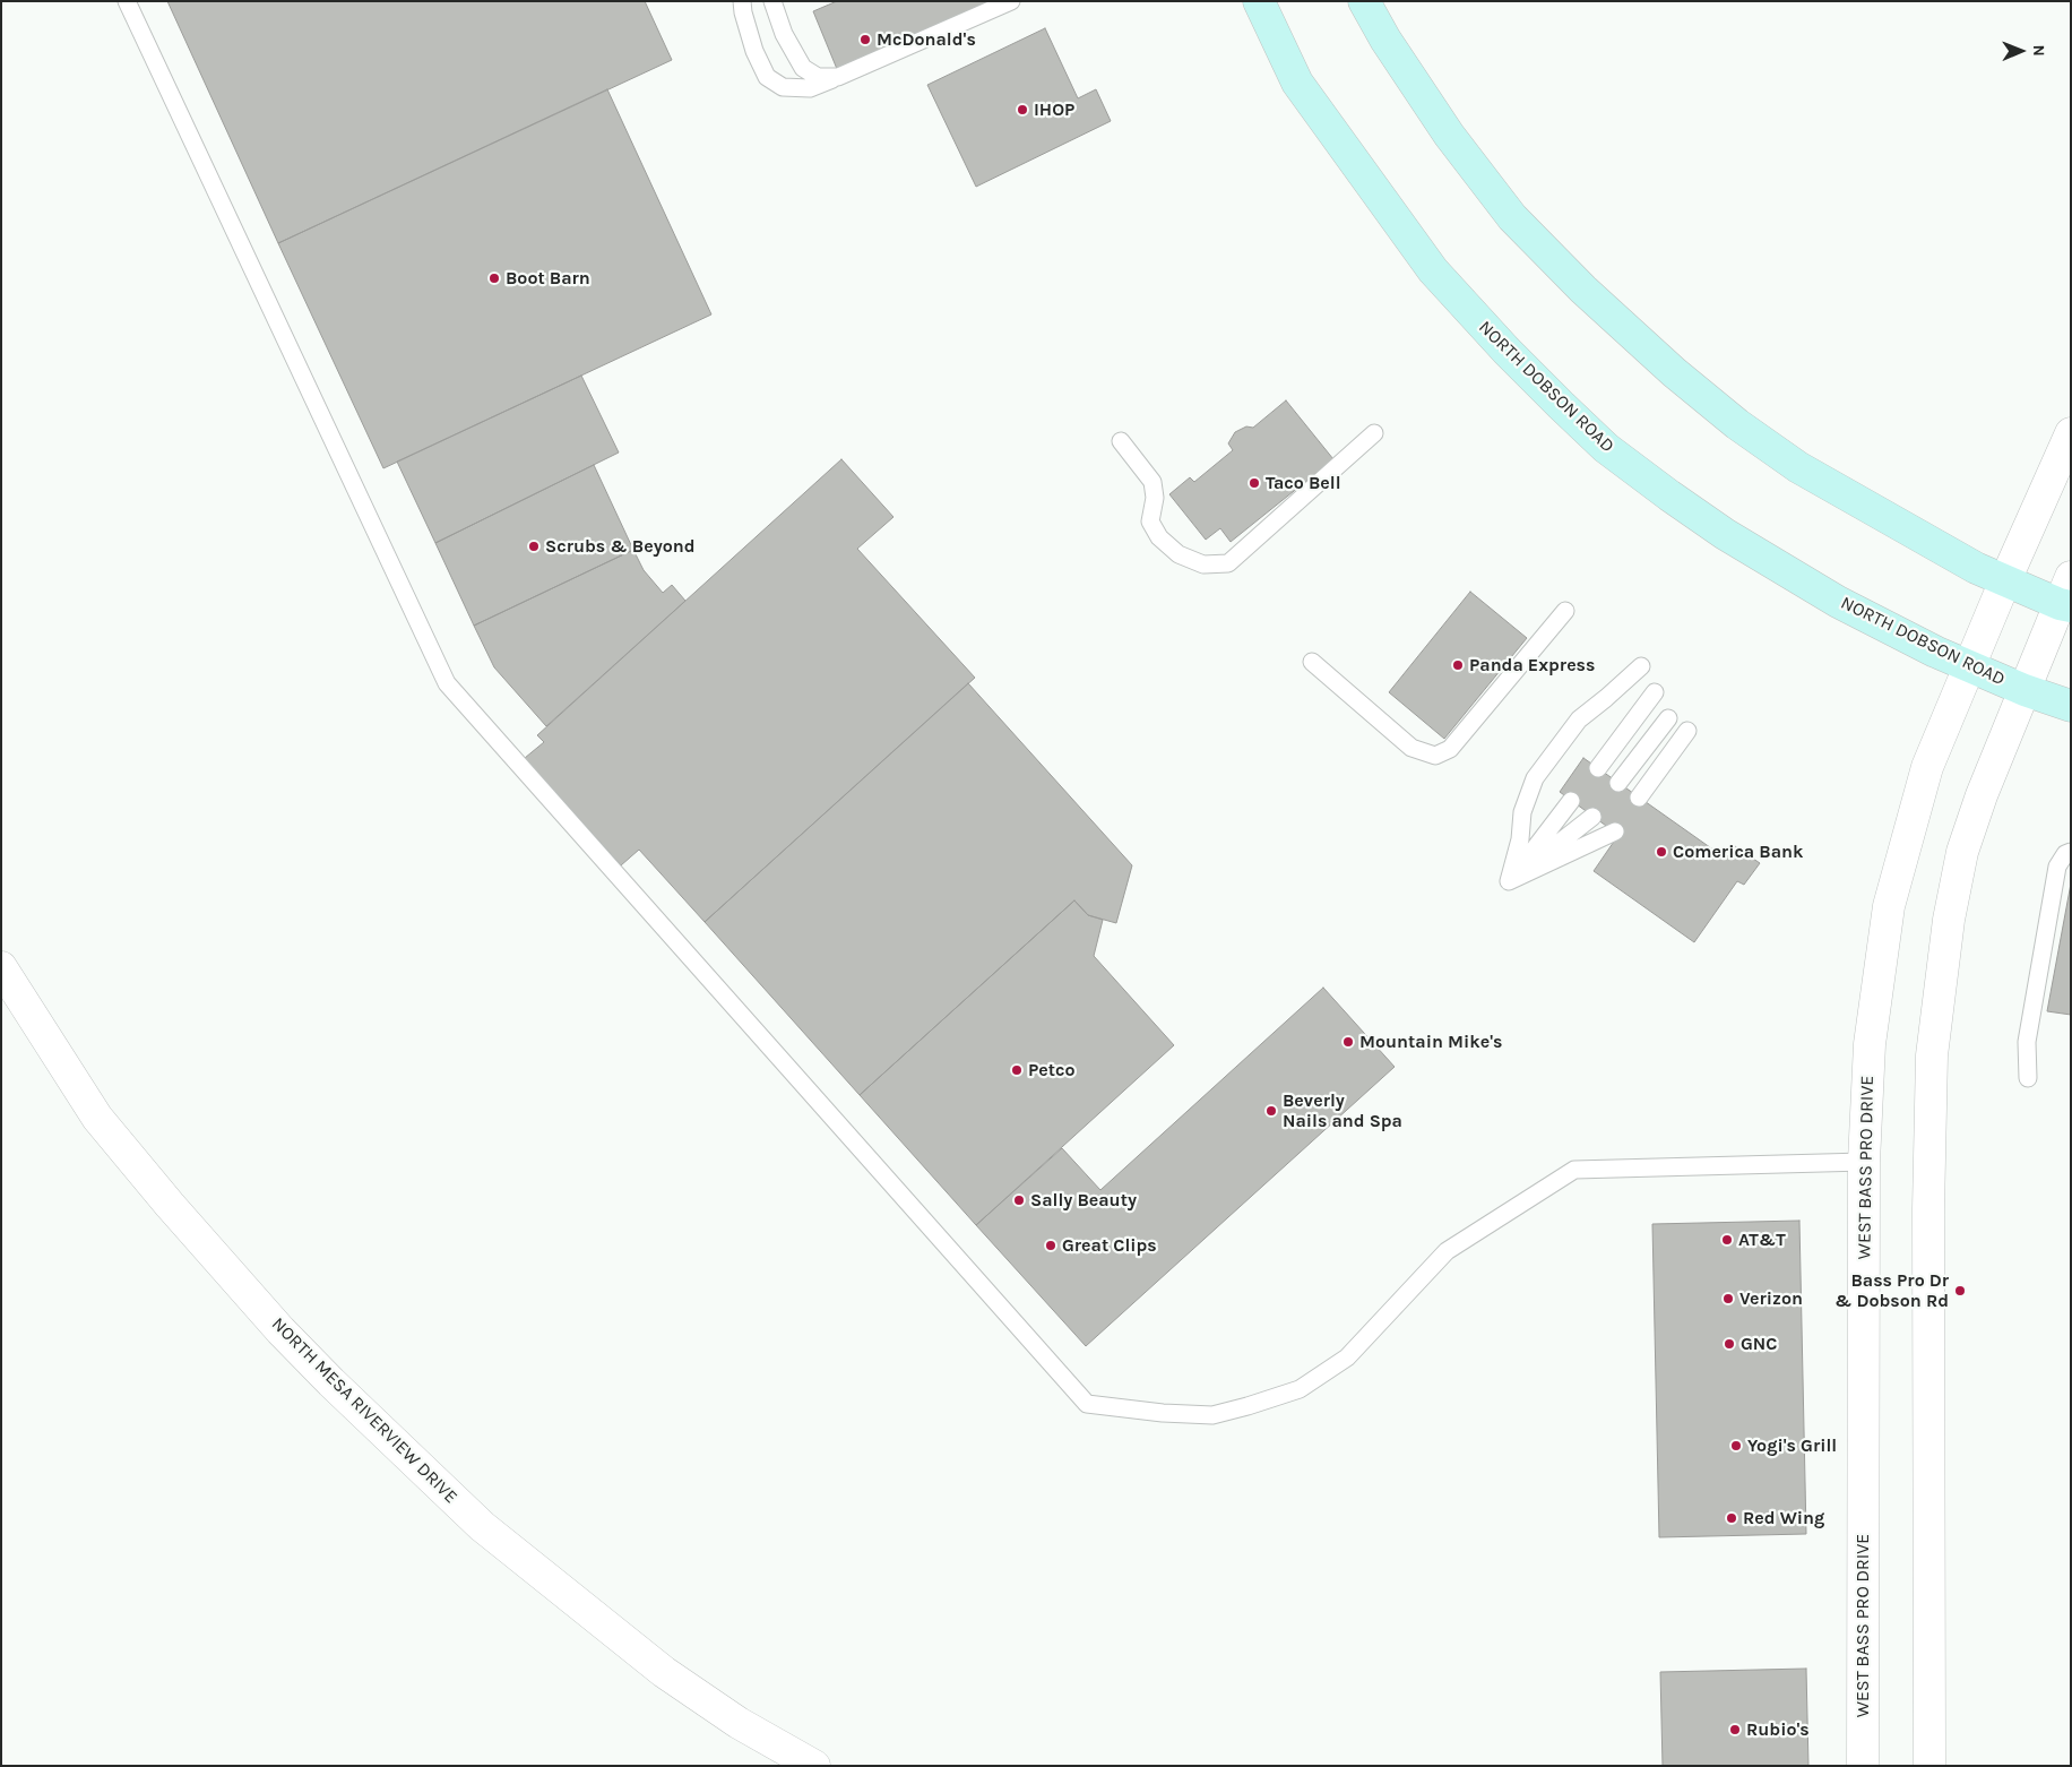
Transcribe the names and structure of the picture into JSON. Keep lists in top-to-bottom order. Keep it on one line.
{"streets":{"main road":["NORTH DOBSON ROAD"],"street":["WEST BASS PRO DRIVE","NORTH MESA RIVERVIEW DRIVE"]},"crossings":[["NORTH DOBSON ROAD","WEST BASS PRO DRIVE"]],"places":["McDonald's","IHOP","Boot Barn","Taco Bell","Scrubs & Beyond","Panda Express","Comerica Bank","Mountain Mike's","Petco","Beverly Nails and Spa","Sally Beauty","AT&T","Great Clips","Bass Pro Dr & Dobson Rd","Verizon","GNC","Yogi's Grill","Red Wing","Rubio's"],"north":"right"}
